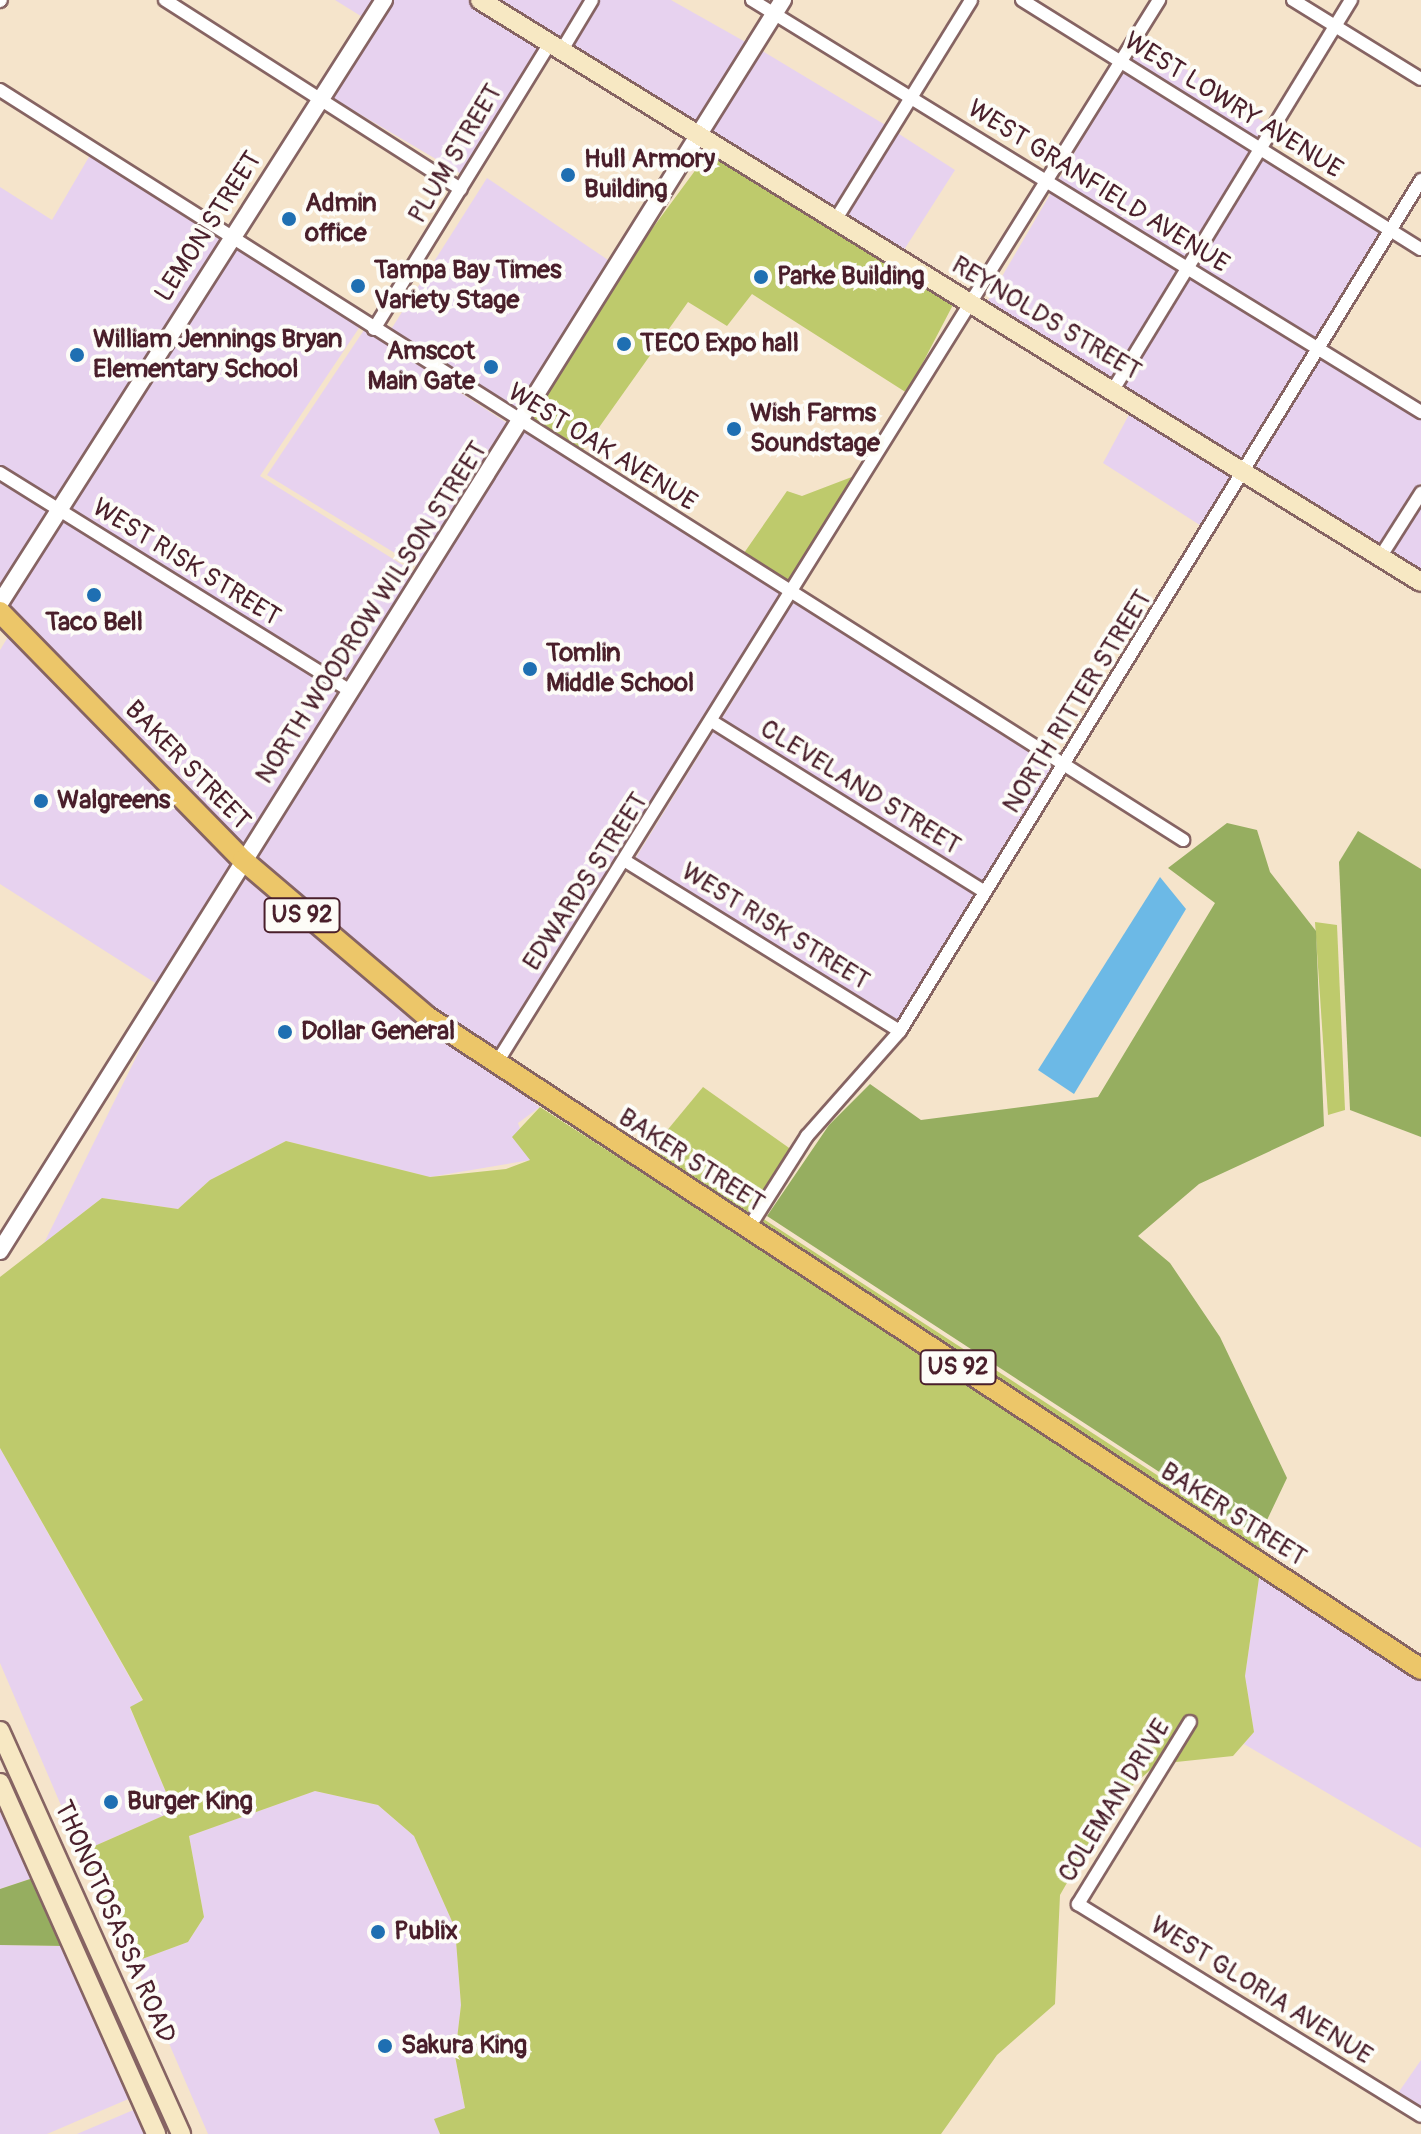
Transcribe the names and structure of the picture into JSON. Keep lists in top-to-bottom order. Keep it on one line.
{"streets":{"main road":["REYNOLDS STREET","BAKER STREET","US 92","THONOTOSASSA ROAD"],"street":["WEST LOWRY AVENUE","PLUM STREET","WEST GRANFIELD AVENUE","LEMON STREET","WEST OAK AVENUE","WEST RISK STREET","NORTH WOODROW WILSON STREET","NORTH RITTER STREET","CLEVELAND STREET","EDWARDS STREET","COLEMAN DRIVE","WEST GLORIA AVENUE"]},"crossings":[["WEST LOWRY AVENUE","NORTH RITTER STREET"],["WEST LOWRY AVENUE","EDWARDS STREET"],["PLUM STREET","REYNOLDS STREET"],["PLUM STREET","WEST OAK AVENUE"],["WEST GRANFIELD AVENUE","NORTH WOODROW WILSON STREET"],["WEST GRANFIELD AVENUE","NORTH RITTER STREET"],["WEST GRANFIELD AVENUE","EDWARDS STREET"],["LEMON STREET","WEST OAK AVENUE"],["LEMON STREET","WEST RISK STREET"],["REYNOLDS STREET","NORTH WOODROW WILSON STREET"],["REYNOLDS STREET","NORTH RITTER STREET"],["REYNOLDS STREET","EDWARDS STREET"],["WEST OAK AVENUE","NORTH WOODROW WILSON STREET"],["WEST OAK AVENUE","NORTH RITTER STREET"],["WEST OAK AVENUE","EDWARDS STREET"],["WEST RISK STREET","NORTH WOODROW WILSON STREET"],["WEST RISK STREET","NORTH RITTER STREET"],["WEST RISK STREET","EDWARDS STREET"],["NORTH WOODROW WILSON STREET","BAKER STREET"],["NORTH RITTER STREET","BAKER STREET"],["NORTH RITTER STREET","CLEVELAND STREET"],["BAKER STREET","EDWARDS STREET"],["CLEVELAND STREET","EDWARDS STREET"],["COLEMAN DRIVE","WEST GLORIA AVENUE"]],"places":["Hull Armory Building","Admin office","Parke Building","Tampa Bay Times Variety Stage","TECO Expo hall","William Jennings Bryan Elementary School","Amscot Main Gate","Wish Farms Soundstage","Taco Bell","Tomlin Middle School","Walgreens","Dollar General","Burger King","Publix","Sakura King"]}
